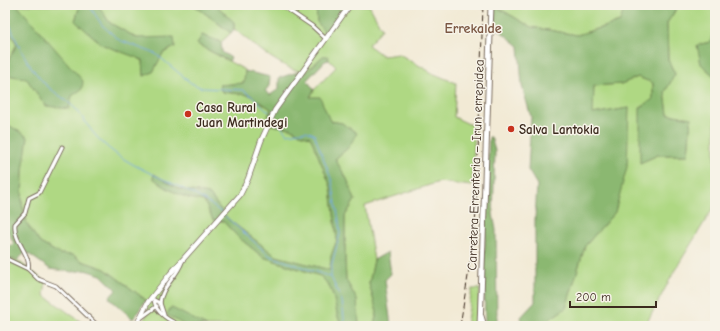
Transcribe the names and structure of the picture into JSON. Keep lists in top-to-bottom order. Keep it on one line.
{"streets":{"main road":["Carretera Errenteria – Irun errepidea"]},"districts":["Errekalde"],"places":["Casa Rural Juan Martindegi","Salva Lantokia"],"scale_bar":"200 m"}
